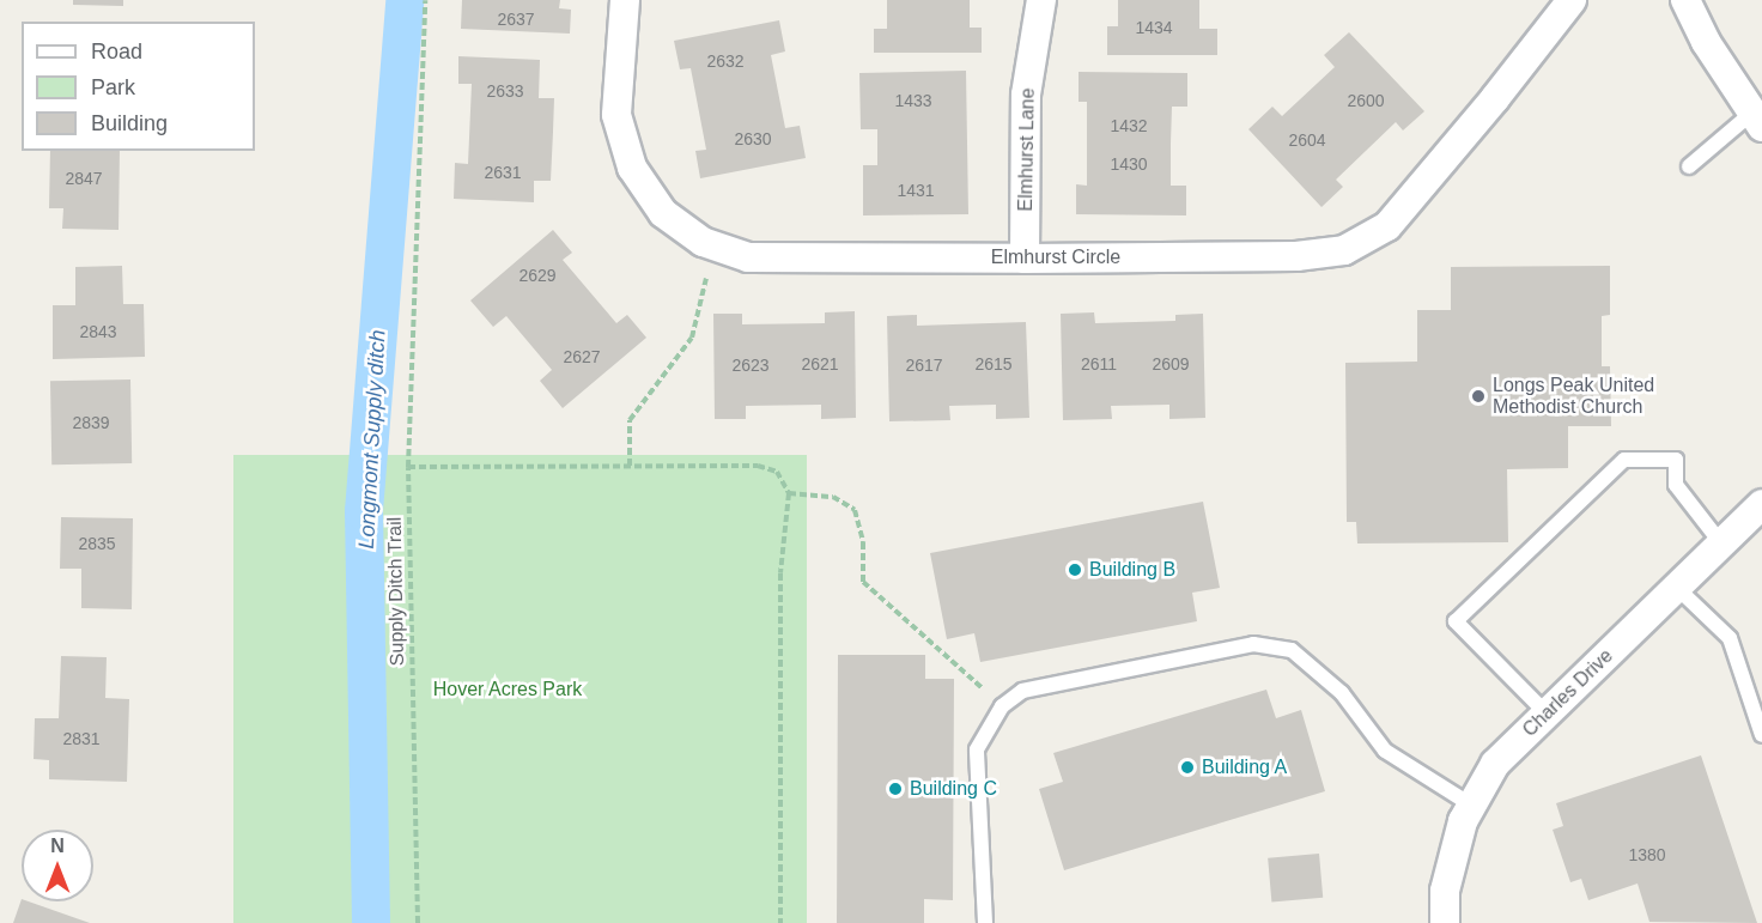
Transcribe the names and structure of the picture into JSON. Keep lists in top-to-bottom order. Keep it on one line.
{"streets":{"street":["Elmhurst Lane","Elmhurst Circle","Charles Drive"],"path":["Supply Ditch Trail"]},"crossings":[["Elmhurst Lane","Elmhurst Circle"]],"water":["Longmont Supply ditch"],"parks":["Hover Acres Park"],"places":["Longs Peak United Methodist Church","Building B","Building A","Building C"],"house_numbers":["2637","1434","2632","2633","1433","2600","1432","2630","2604","1430","2631","2847","1431","2629","2843","2627","2621","2615","2611","2609","2623","2617","2839","2835","2831","1380"],"legend":["Road","Park","Building"],"north":"top"}
